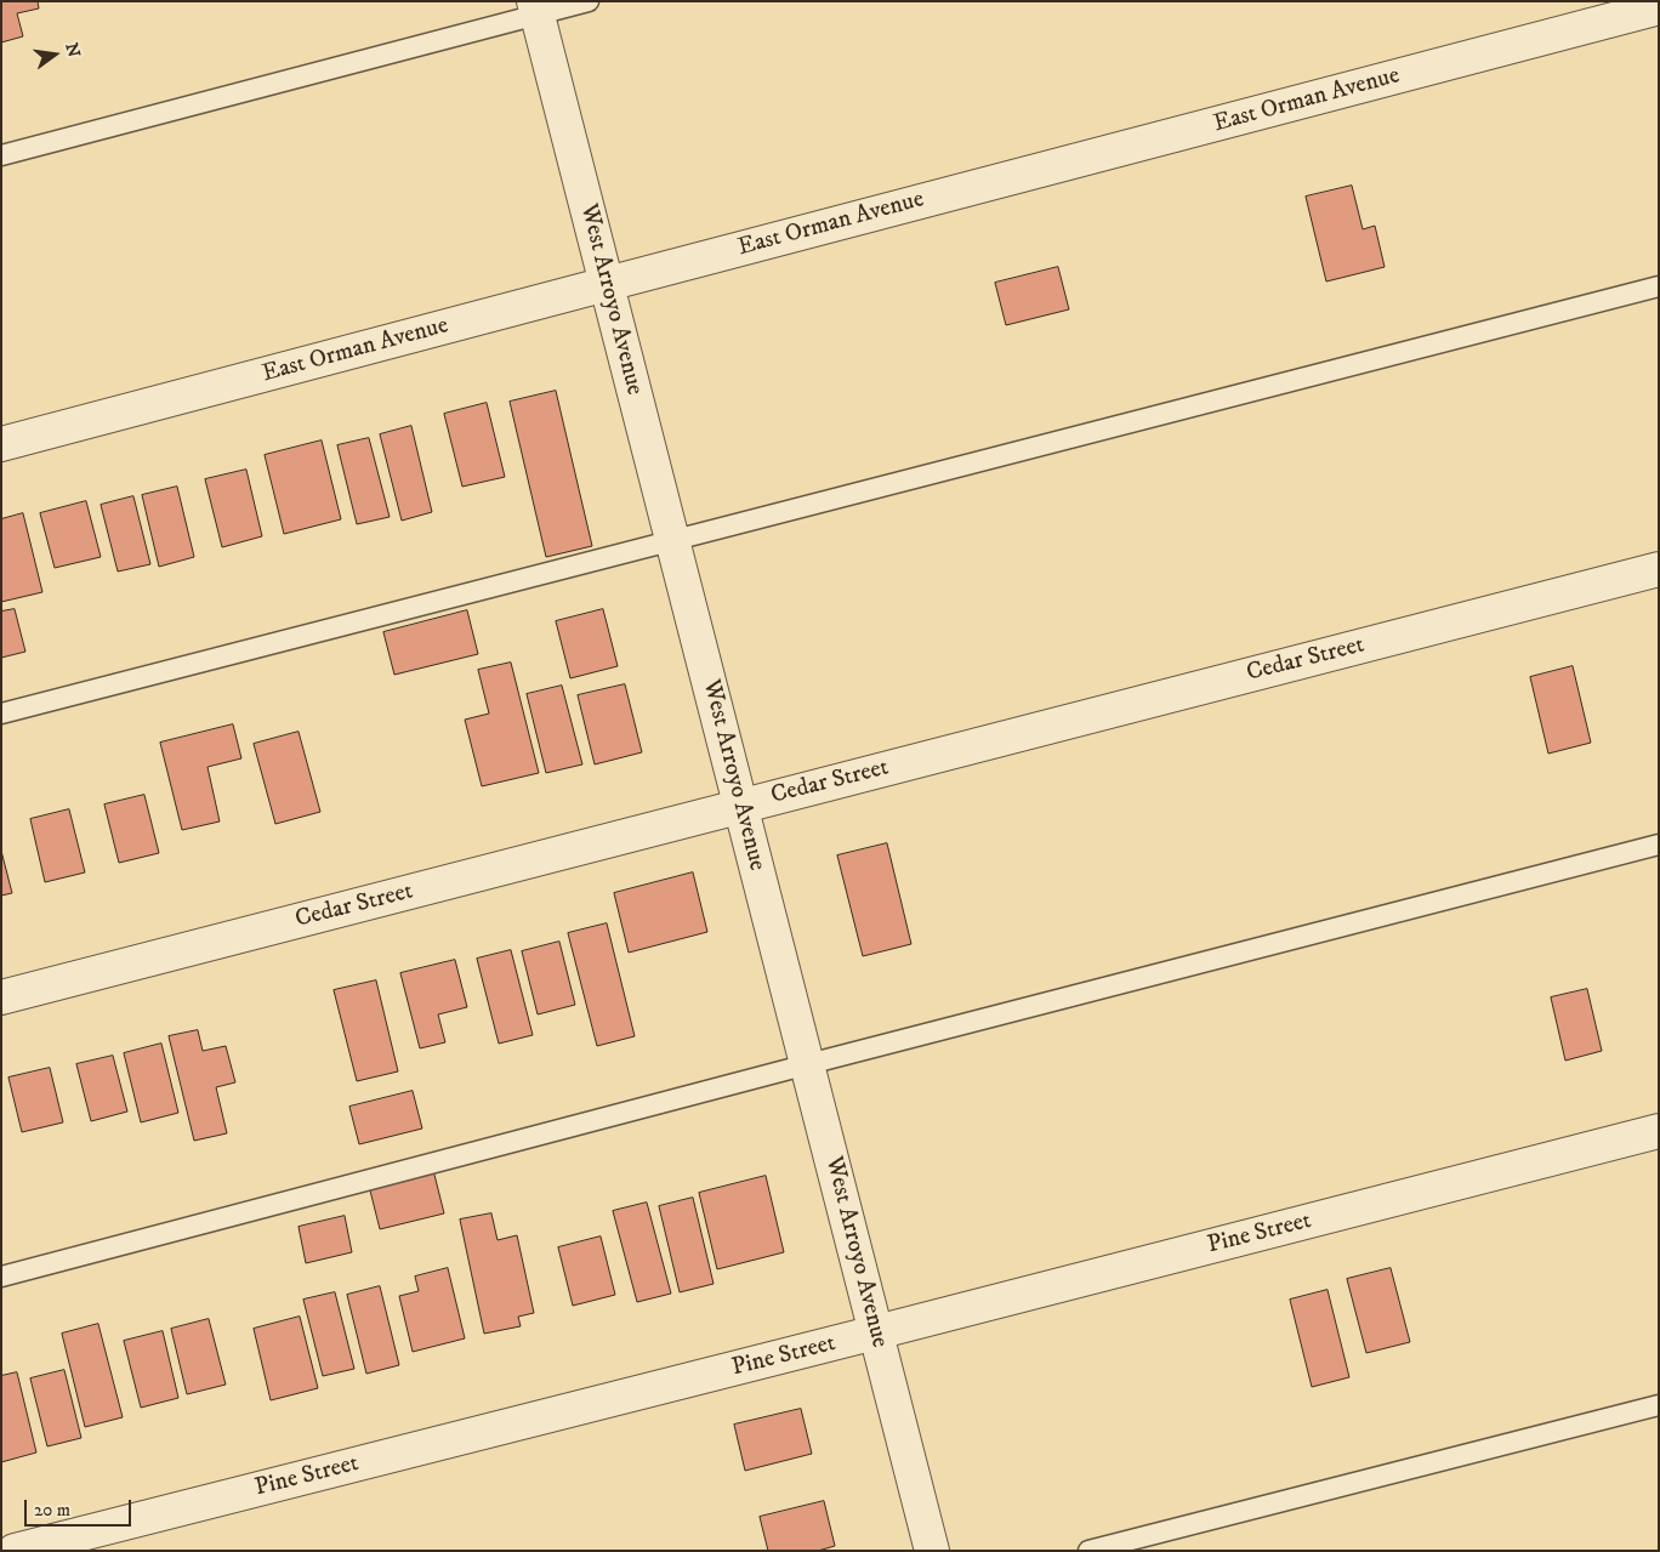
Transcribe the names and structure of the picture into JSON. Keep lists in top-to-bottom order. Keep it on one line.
{"streets":{"street":["East Orman Avenue","West Arroyo Avenue","Cedar Street","Pine Street"]},"crossings":[["East Orman Avenue","West Arroyo Avenue"],["West Arroyo Avenue","Cedar Street"],["West Arroyo Avenue","Pine Street"]],"scale_bar":"20 m","north":"right"}
